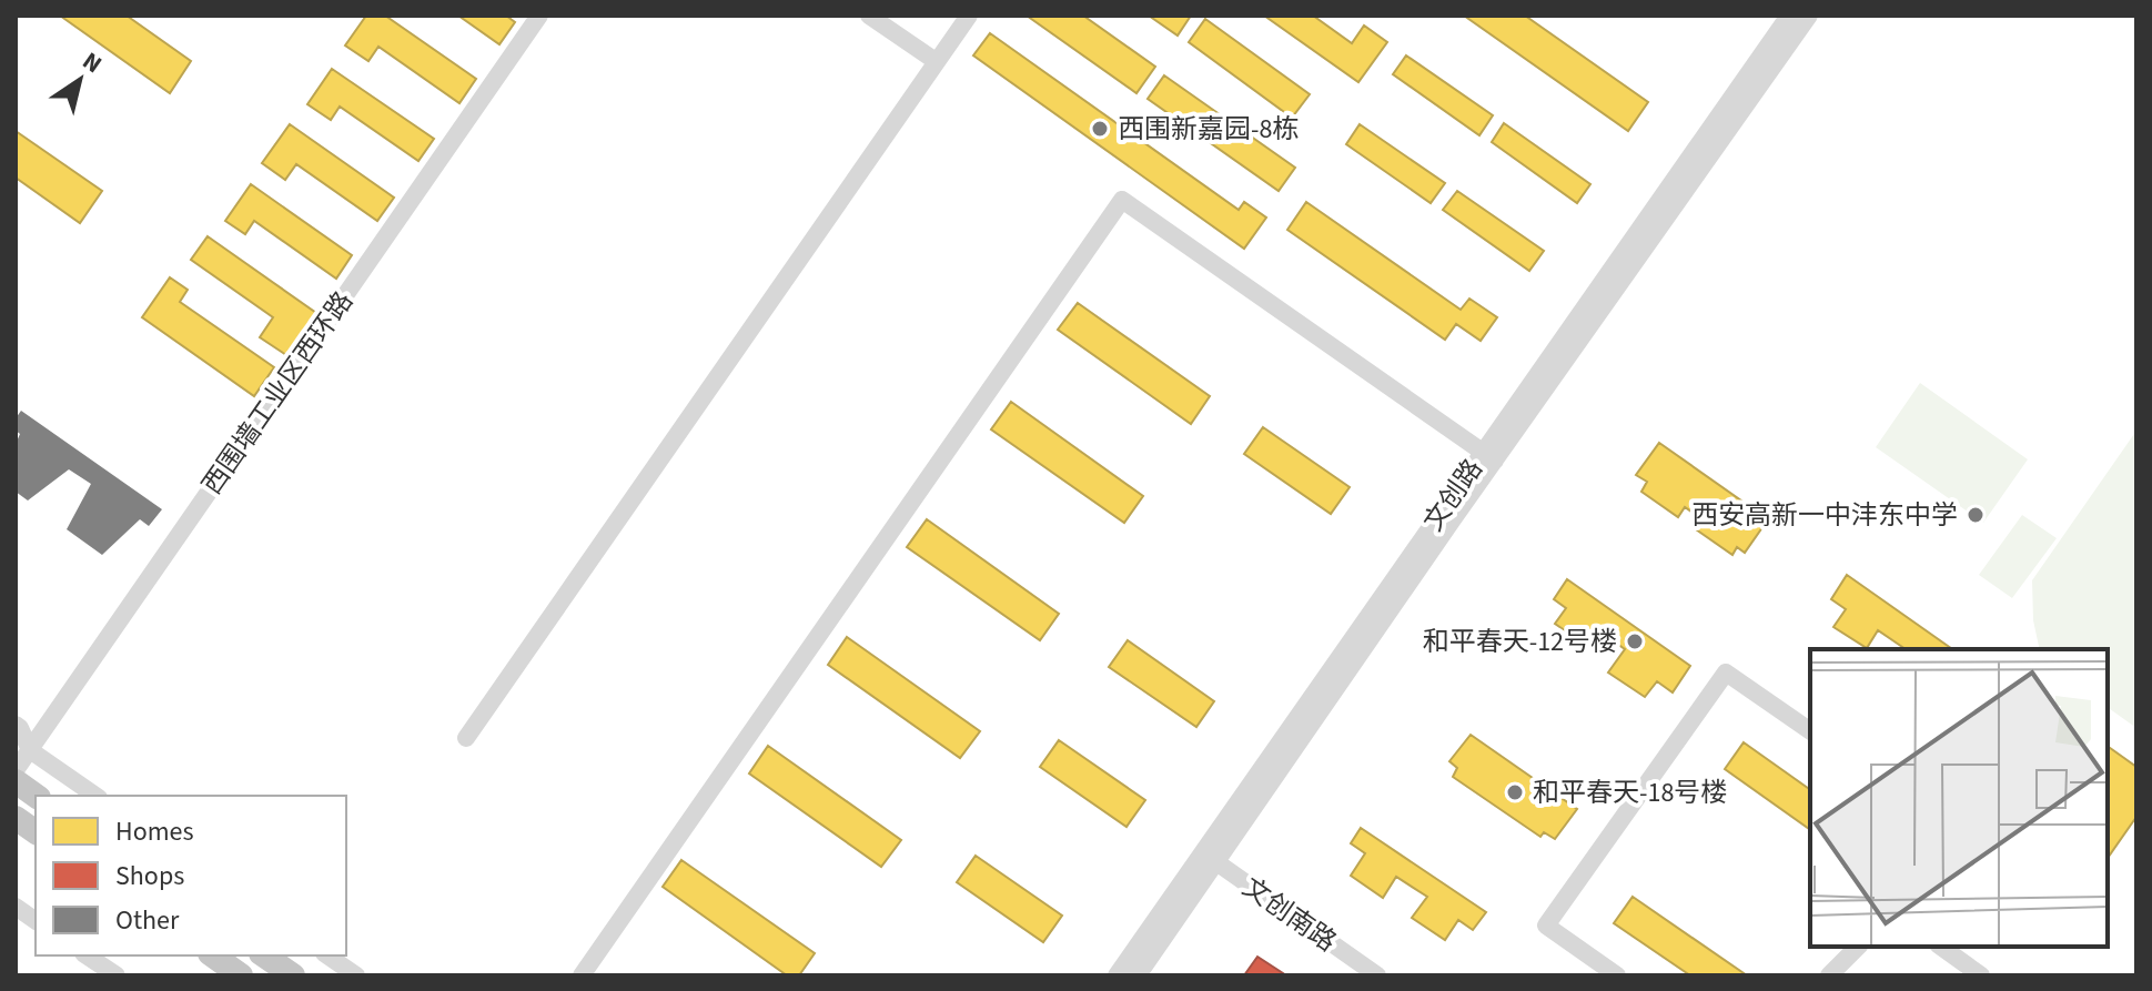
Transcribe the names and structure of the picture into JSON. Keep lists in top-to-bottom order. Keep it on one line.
{"streets":{"street":["西围墙工业区西环路","文创路","文创南路"]},"crossings":[["文创路","文创南路"]],"places":["西围新嘉园-8栋","西安高新一中沣东中学","和平春天-12号楼","和平春天-18号楼"],"legend":["Homes","Shops","Other"],"north":"top right"}
